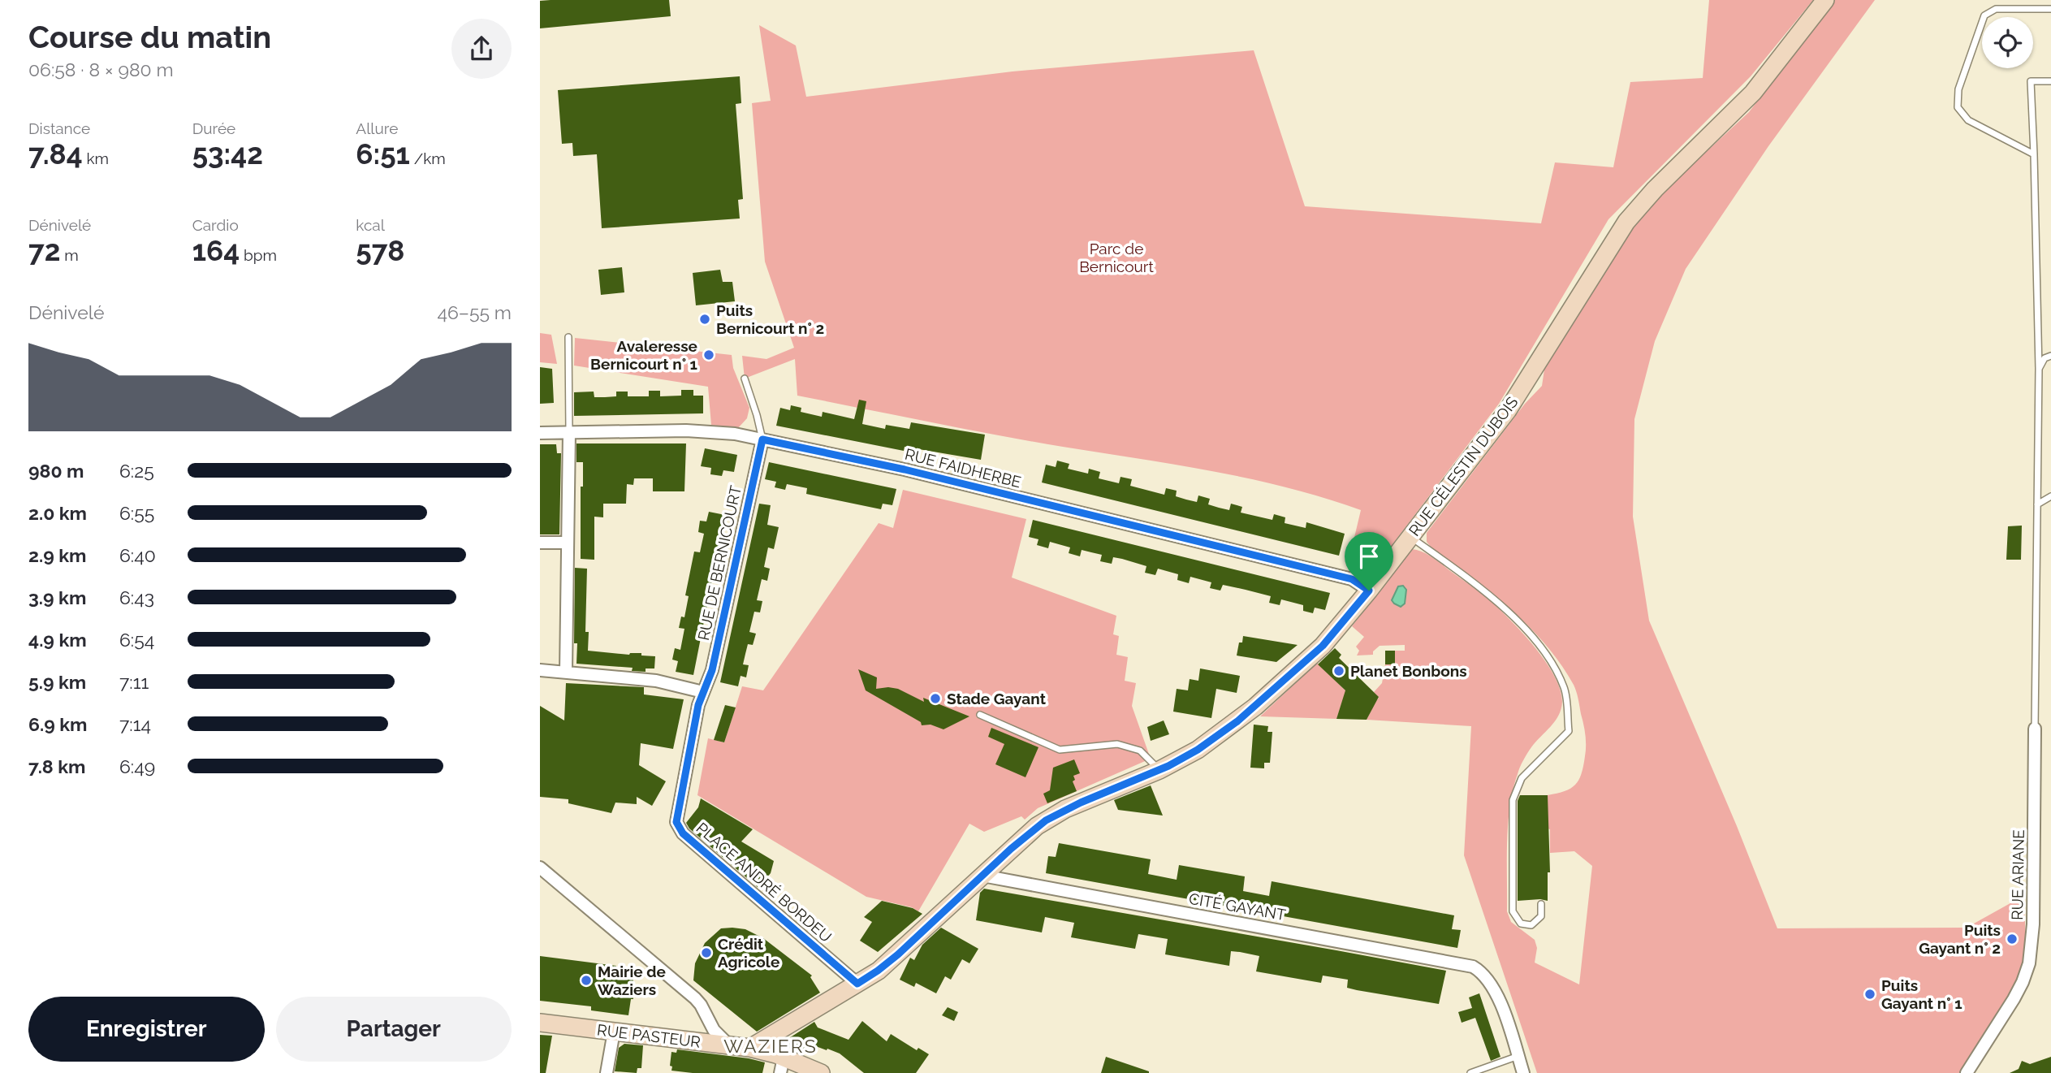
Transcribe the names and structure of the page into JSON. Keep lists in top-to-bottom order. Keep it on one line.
{"streets":{"street":["RUE CÉLESTIN DUBOIS","RUE FAIDHERBE","RUE DE BERNICOURT","RUE ARIANE","PLACE ANDRÉ BORDEU","CITÉ GAYANT","RUE PASTEUR"]},"crossings":[["RUE CÉLESTIN DUBOIS","RUE FAIDHERBE"],["RUE CÉLESTIN DUBOIS","PLACE ANDRÉ BORDEU"],["RUE CÉLESTIN DUBOIS","CITÉ GAYANT"],["RUE CÉLESTIN DUBOIS","RUE PASTEUR"],["RUE FAIDHERBE","RUE DE BERNICOURT"],["RUE DE BERNICOURT","PLACE ANDRÉ BORDEU"]],"districts":["WAZIERS"],"parks":["Parc de Bernicourt"],"places":["Puits Bernicourt n° 2","Avaleresse Bernicourt n° 1","Planet Bonbons","Stade Gayant","Puits Gayant n° 2","Crédit Agricole","Mairie de Waziers","Puits Gayant n° 1"],"page":{"heading":["Course du matin","06:58 · 8 × 980 m"],"stats":[["Distance","7.84 km"],["Durée","53:42"],["Allure","6:51 /km"],["Dénivelé","72 m"],["Cardio","164 bpm"],["kcal","578"]],"chart":["Dénivelé","46–55 m"],"list":[{"name":"980 m","note":"6:25"},{"name":"2.0 km","note":"6:55"},{"name":"2.9 km","note":"6:40"},{"name":"3.9 km","note":"6:43"},{"name":"4.9 km","note":"6:54"},{"name":"5.9 km","note":"7:11"},{"name":"6.9 km","note":"7:14"},{"name":"7.8 km","note":"6:49"}],"buttons":["Enregistrer","Partager"]}}
